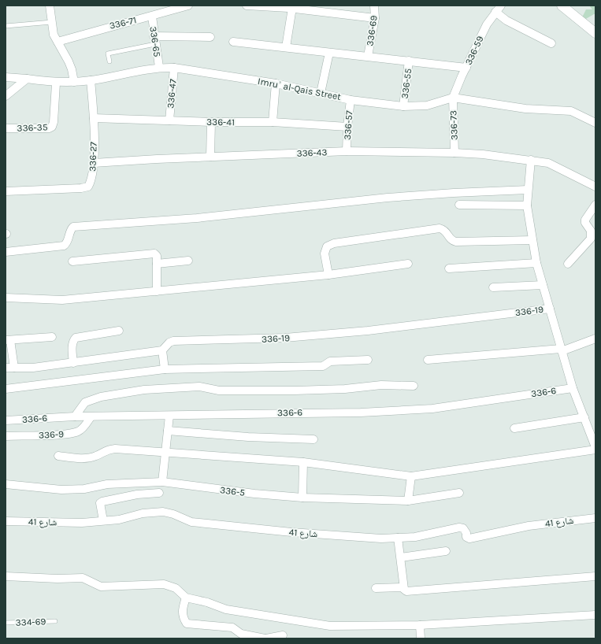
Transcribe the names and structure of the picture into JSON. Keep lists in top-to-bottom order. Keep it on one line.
{"streets":{"street":["336-71","336-69","336-65","336-59","336-55","Imruʾ al-Qais Street","336-47","336-41","336-57","336-73","336-35","336-43","336-27","336-19","336-6","336-9","336-5","شارع 41"],"lane":["334-69"]},"crossings":[["336-71","336-65"],["336-65","Imruʾ al-Qais Street"],["336-59","Imruʾ al-Qais Street"],["336-59","336-73"],["336-55","Imruʾ al-Qais Street"],["Imruʾ al-Qais Street","336-47"],["Imruʾ al-Qais Street","336-57"],["Imruʾ al-Qais Street","336-73"],["Imruʾ al-Qais Street","336-35"],["Imruʾ al-Qais Street","336-27"],["336-47","336-41"],["336-41","336-57"],["336-41","336-27"],["336-57","336-43"],["336-73","336-43"],["336-43","336-27"],["336-6","336-9"]]}
